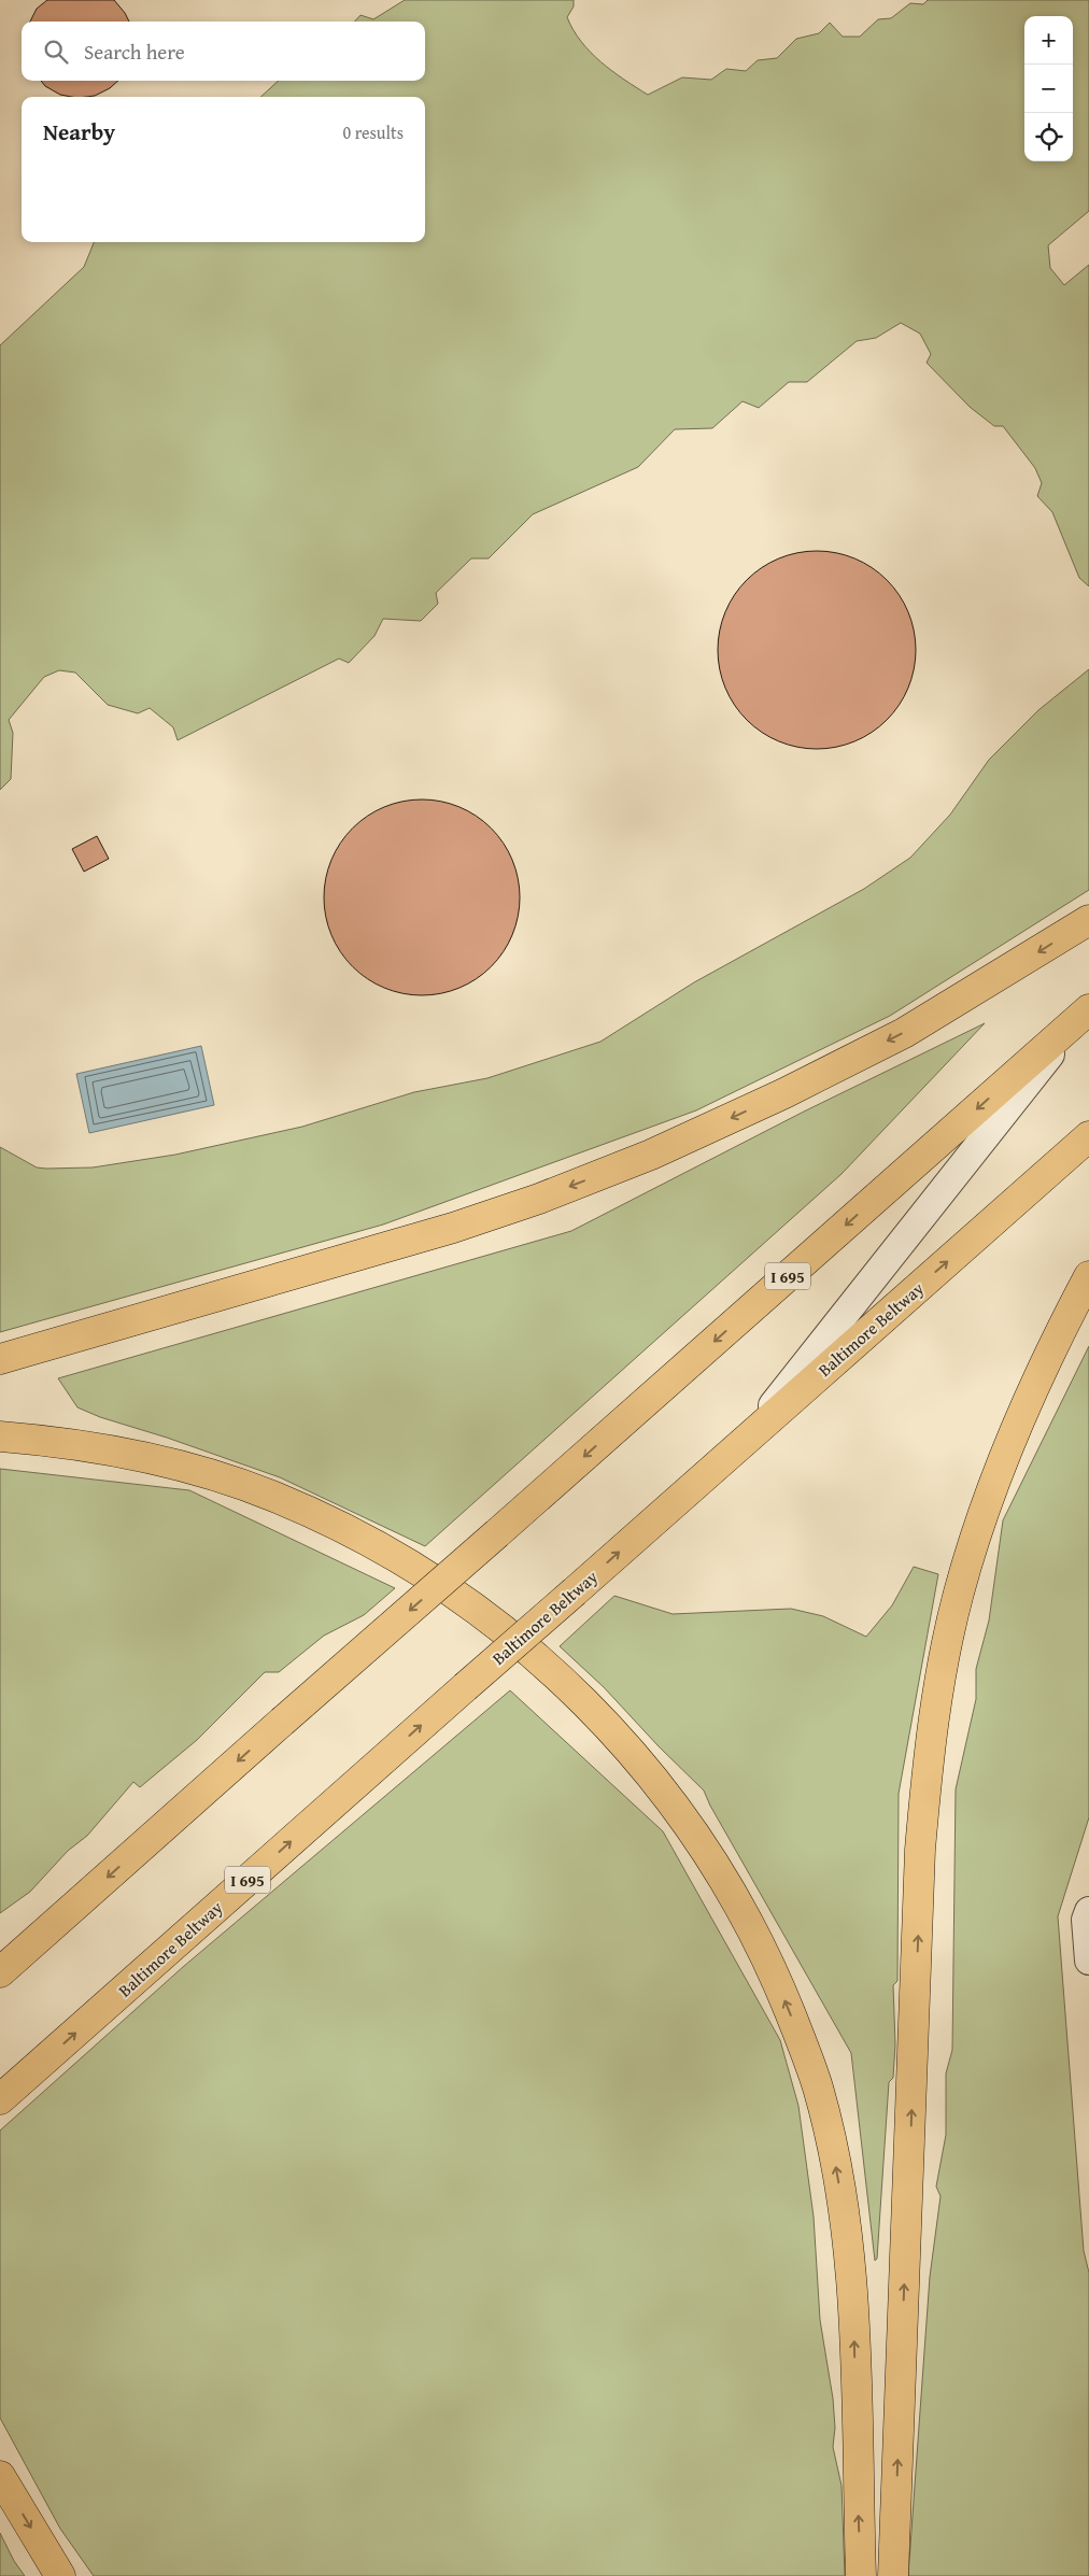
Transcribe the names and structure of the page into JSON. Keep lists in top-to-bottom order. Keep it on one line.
{"streets":{"highway":["I 695","Baltimore Beltway"]},"page":{"map_buttons":["+","−"],"search":"Search here","heading":["Nearby","0 results"]}}
